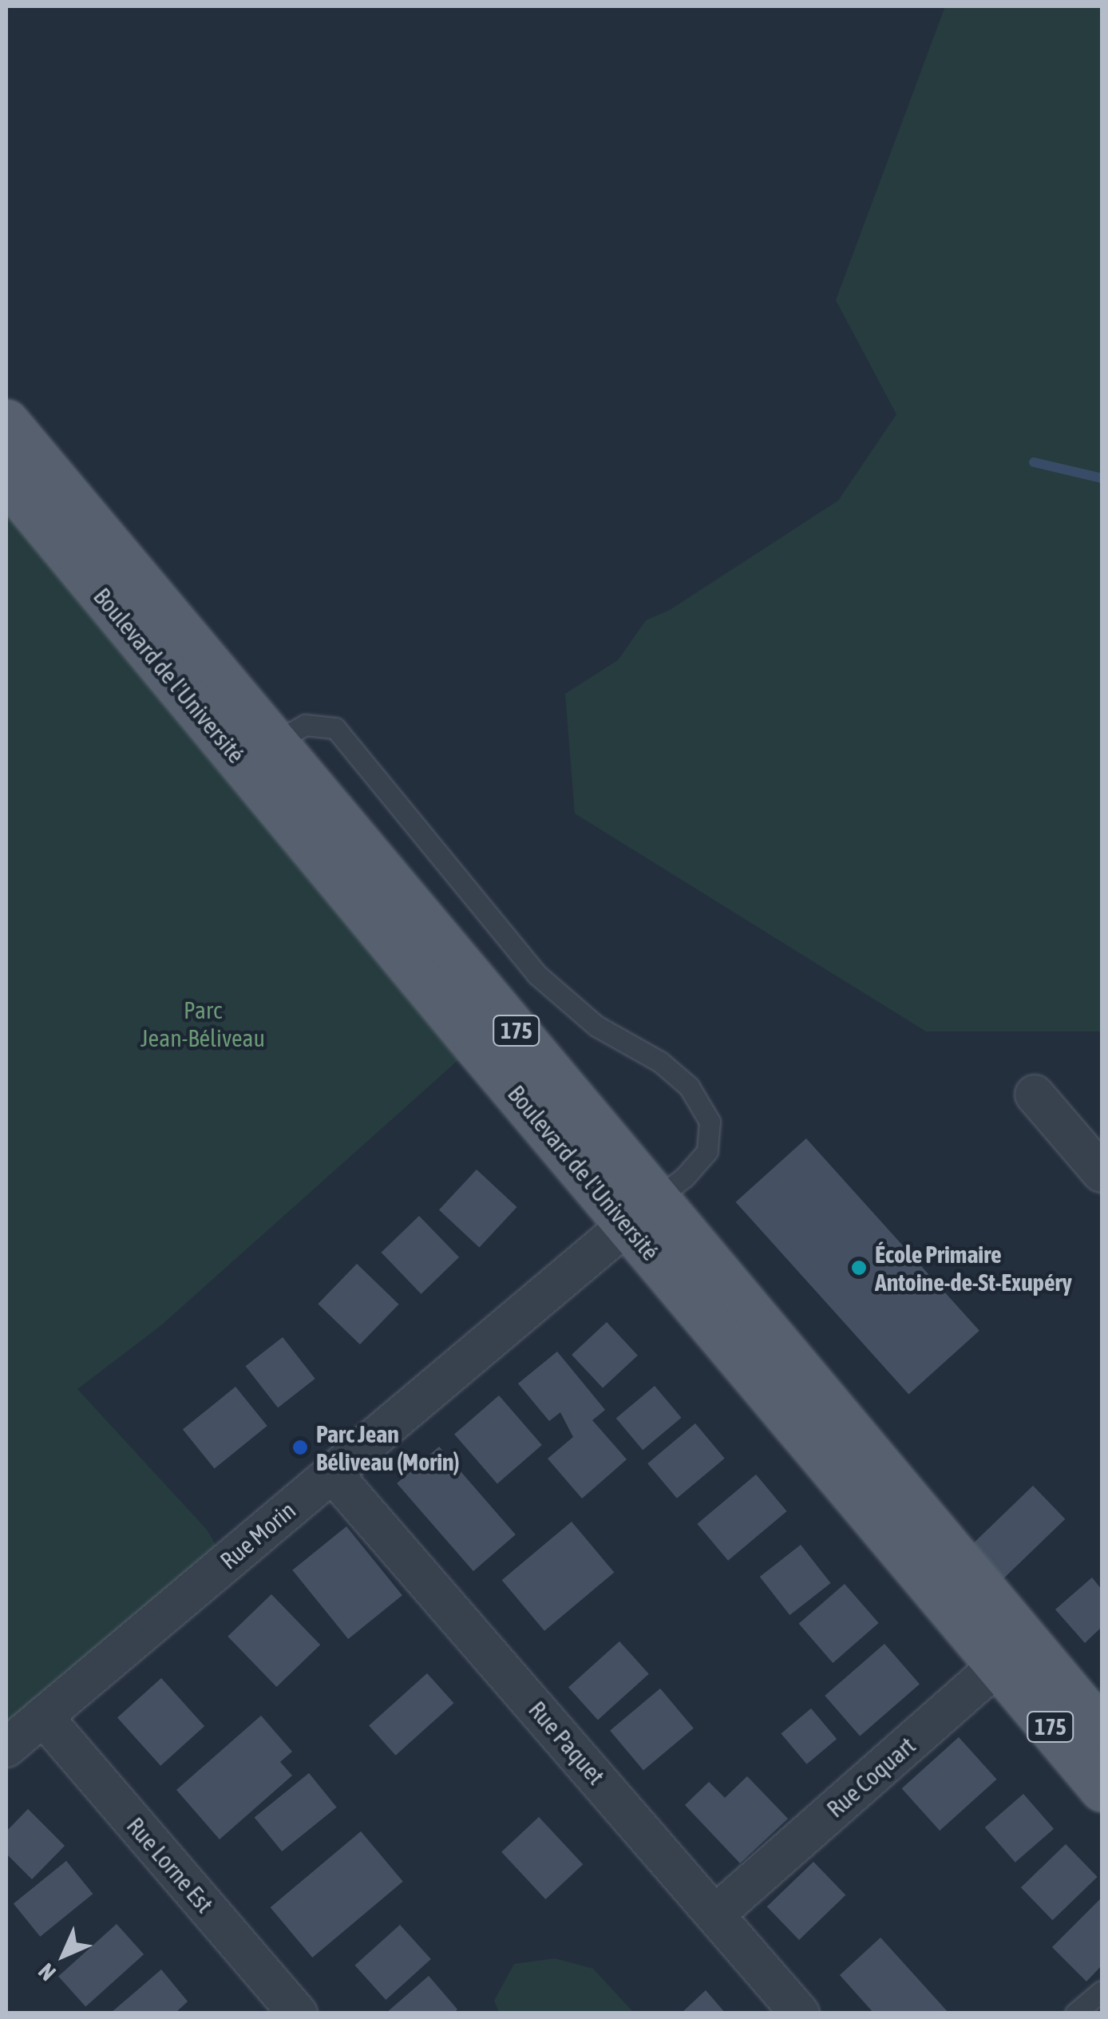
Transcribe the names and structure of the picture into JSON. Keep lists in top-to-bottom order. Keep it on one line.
{"streets":{"main road":["Boulevard de l'Université","175"],"street":["Rue Morin","Rue Paquet","Rue Coquart","Rue Lorne Est"]},"crossings":[["Boulevard de l'Université","Rue Morin"],["Boulevard de l'Université","Rue Coquart"],["Rue Morin","Rue Paquet"],["Rue Morin","Rue Lorne Est"],["Rue Paquet","Rue Coquart"]],"parks":["Parc Jean-Béliveau"],"places":["École Primaire Antoine-de-St-Exupéry","Parc Jean Béliveau (Morin)"],"north":"bottom left"}
